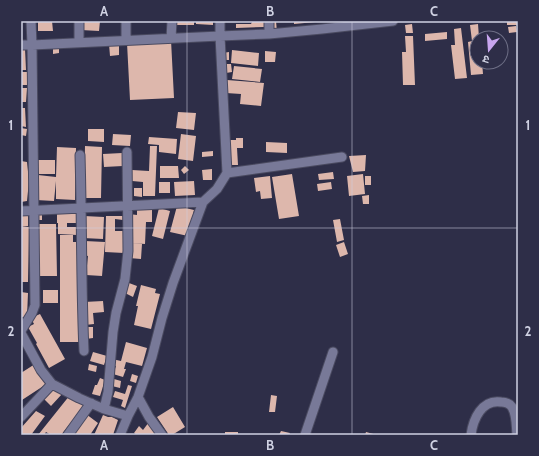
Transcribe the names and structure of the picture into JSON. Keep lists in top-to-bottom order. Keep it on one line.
{"north":"bottom","grid":{"columns":["A","B","C"],"rows":["1","2"]}}
